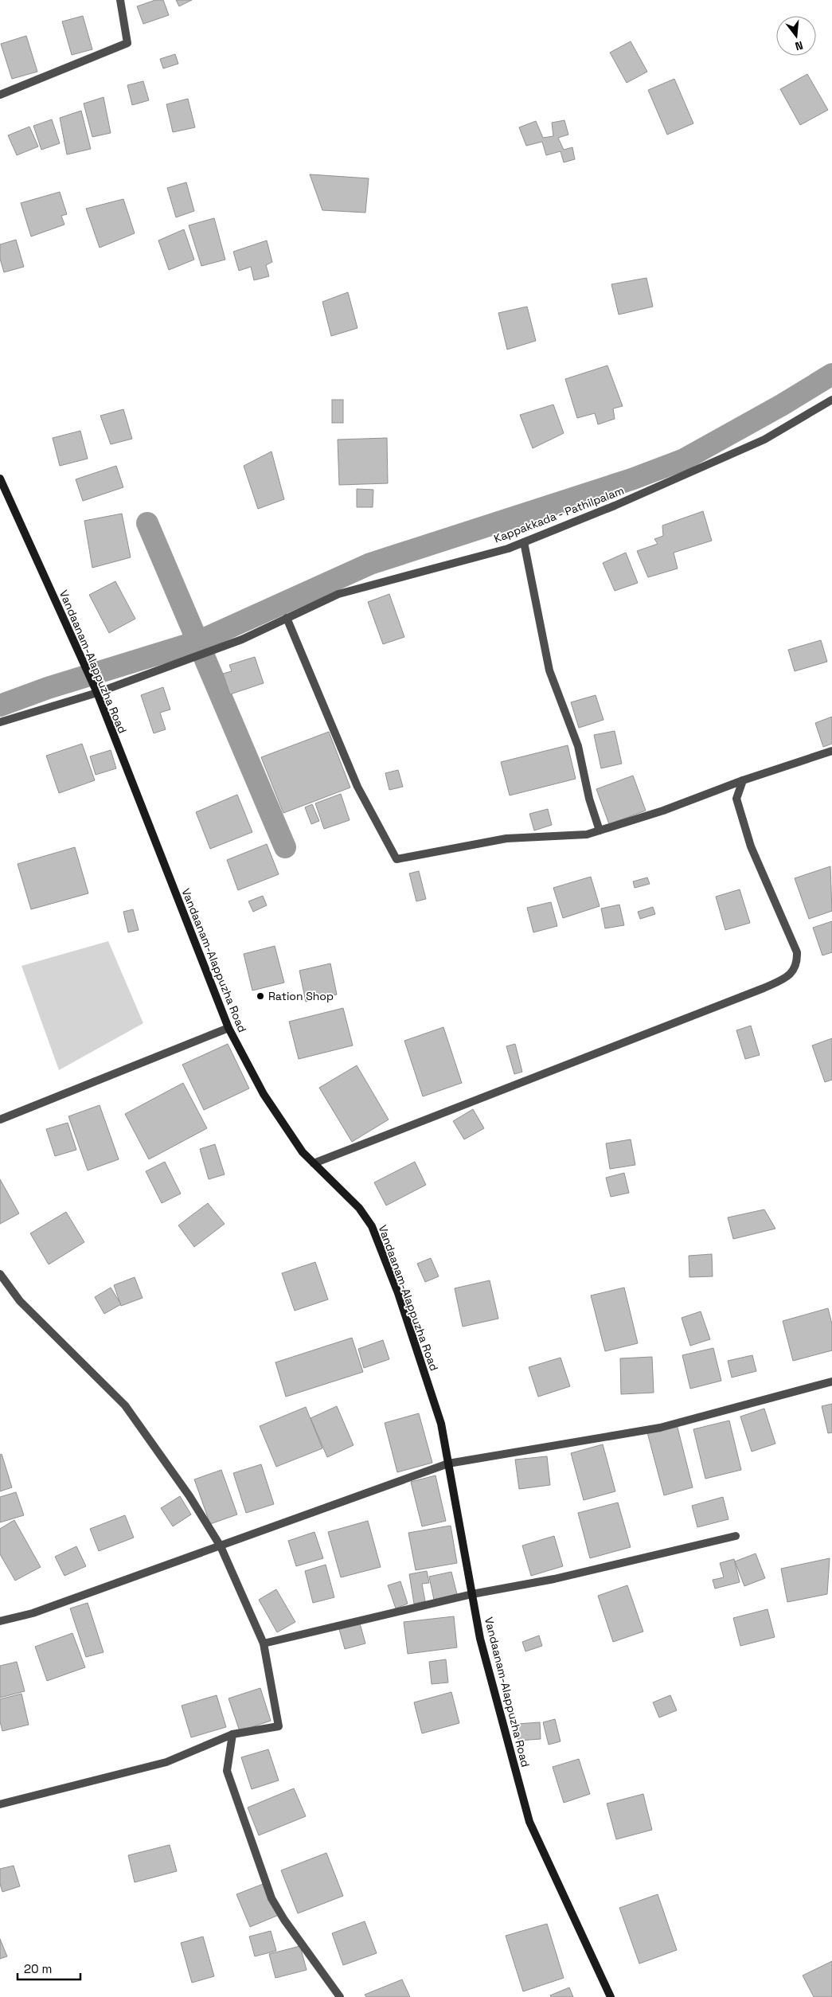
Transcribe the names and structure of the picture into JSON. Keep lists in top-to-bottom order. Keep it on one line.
{"streets":{"main road":["Vandaanam-Alappuzha Road"],"street":["Kappakkada - Pathilpalam"]},"crossings":[["Kappakkada - Pathilpalam","Vandaanam-Alappuzha Road"]],"places":["Ration Shop"],"scale_bar":"20 m","north":"bottom"}
